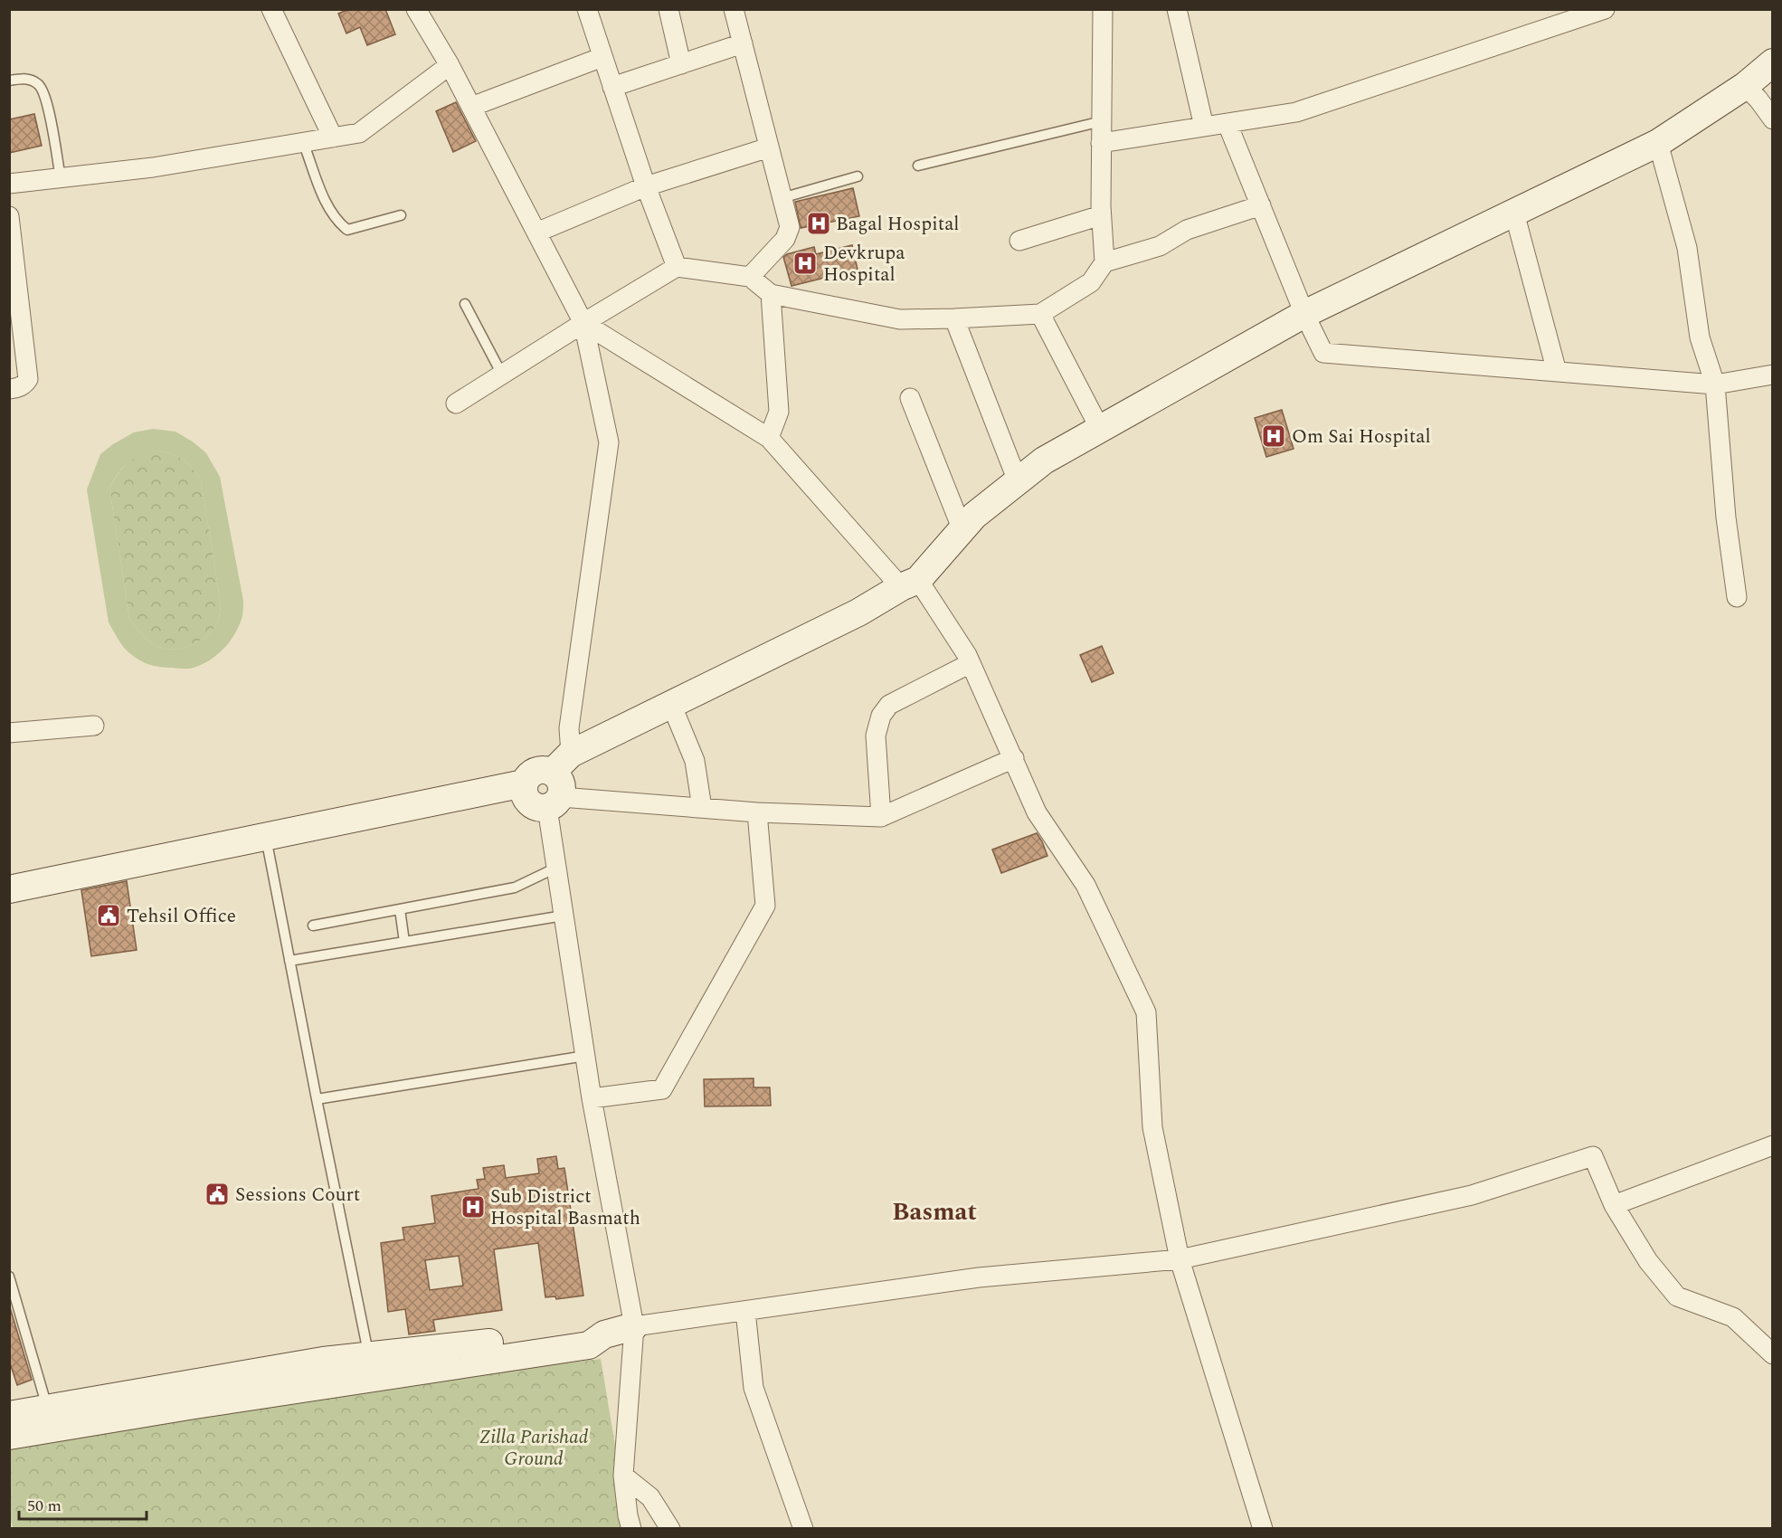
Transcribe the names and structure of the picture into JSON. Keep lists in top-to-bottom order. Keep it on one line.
{"districts":["Basmat"],"parks":["Zilla Parishad Ground"],"places":{"hospital":["Bagal Hospital","Devkrupa Hospital","Om Sai Hospital","Sub District Hospital Basmath"],"public building":["Tehsil Office","Sessions Court"]},"scale_bar":"50 m"}
